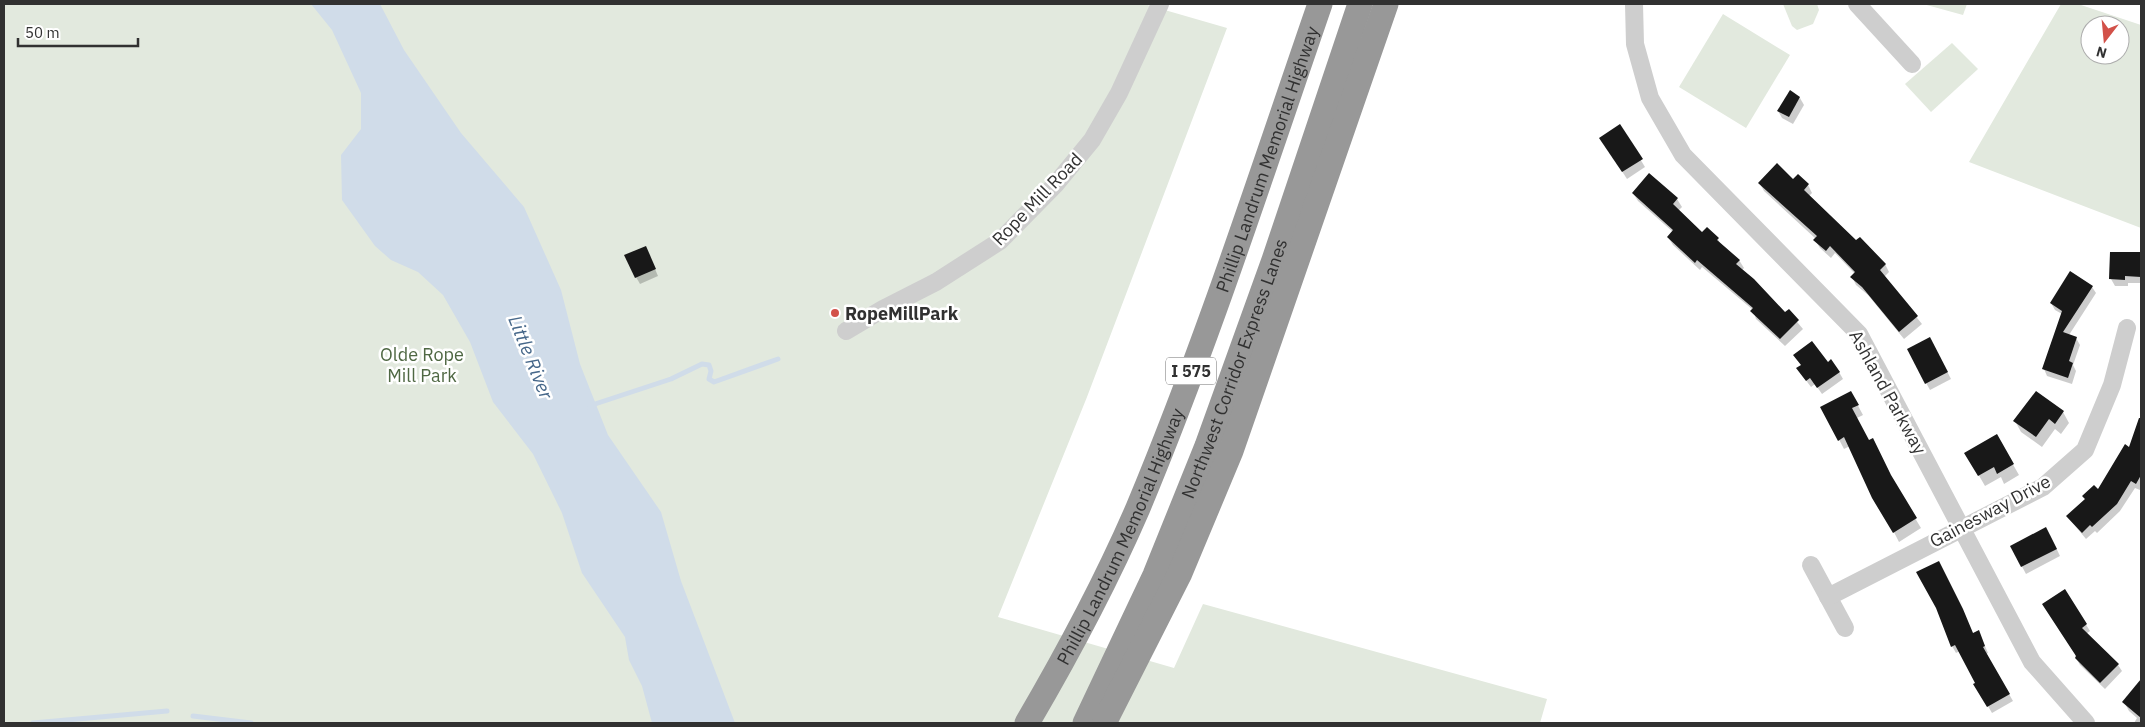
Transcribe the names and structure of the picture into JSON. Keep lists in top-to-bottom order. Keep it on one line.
{"streets":{"highway":["Phillip Landrum Memorial Highway","Northwest Corridor Express Lanes","I 575"],"street":["Rope Mill Road","Ashland Parkway","Gainesway Drive"]},"crossings":[["Ashland Parkway","Gainesway Drive"]],"water":["Little River"],"parks":["Olde Rope Mill Park"],"places":["RopeMillPark"],"scale_bar":"50 m","north":"bottom"}
